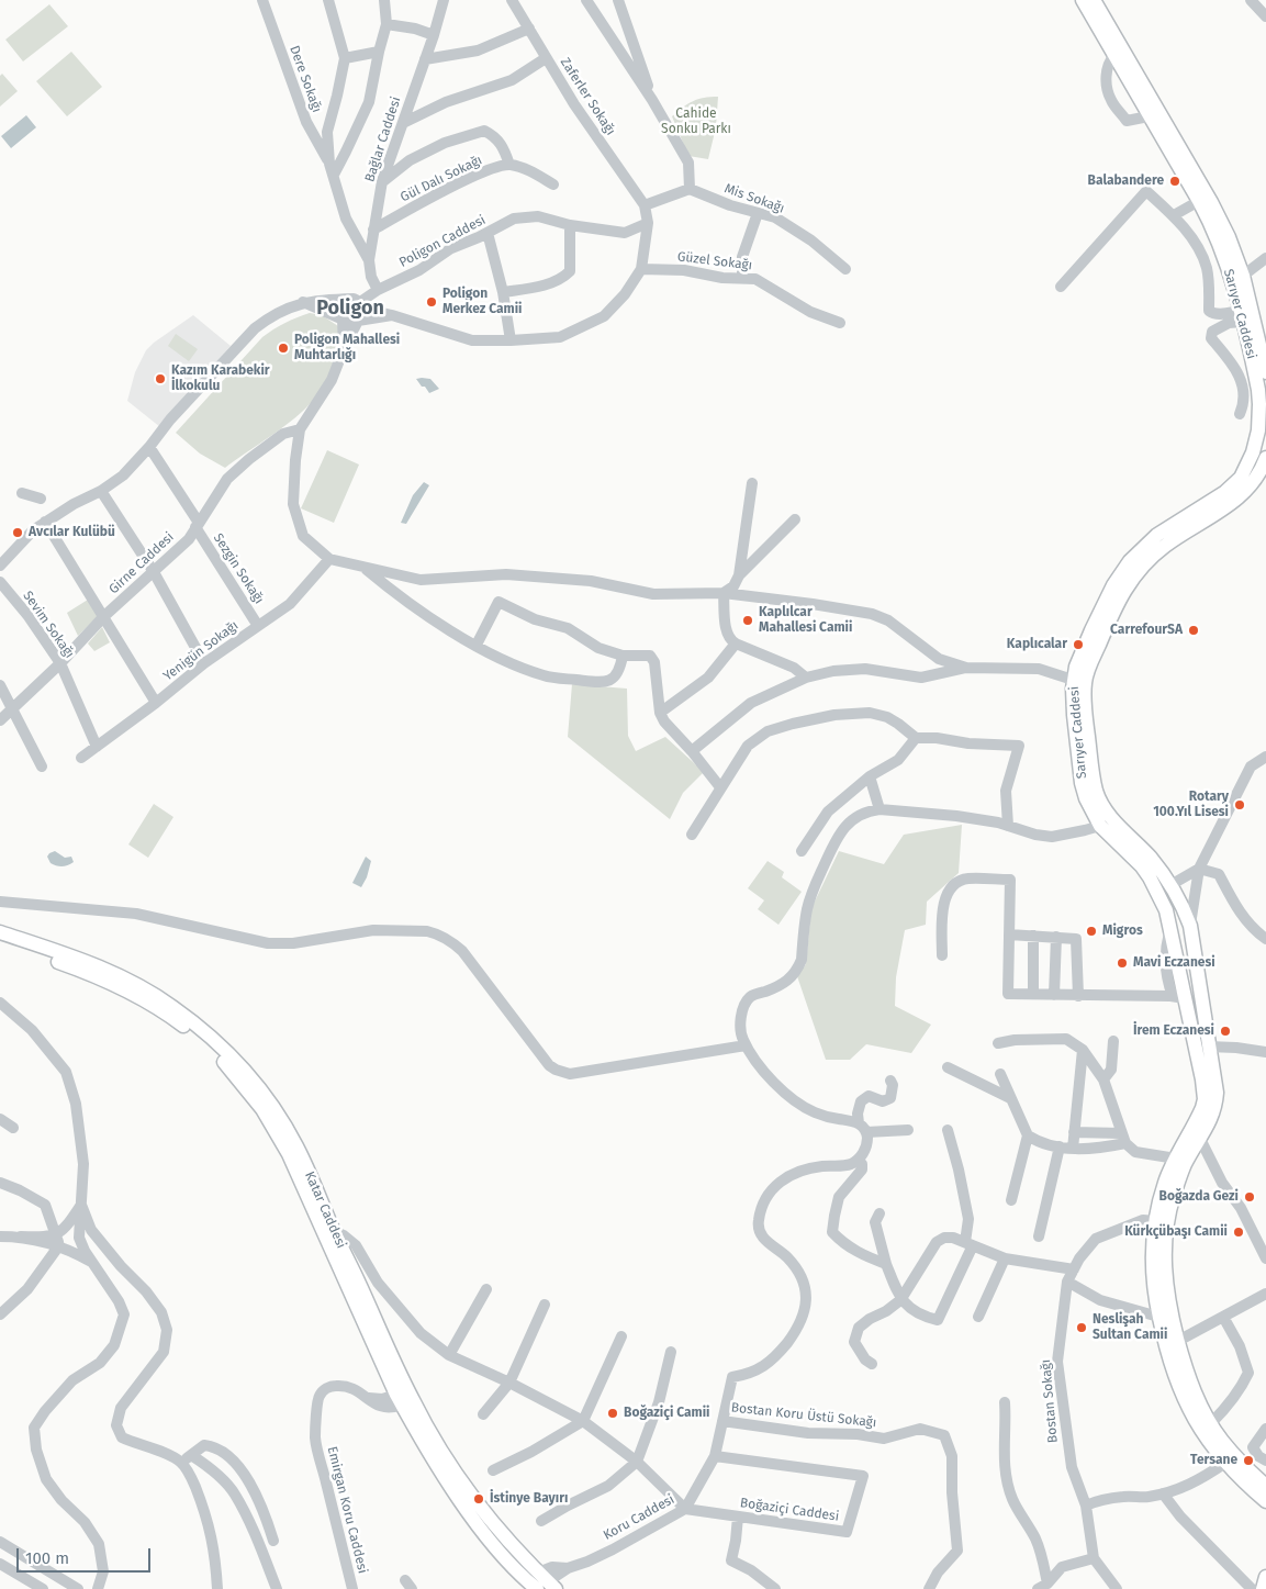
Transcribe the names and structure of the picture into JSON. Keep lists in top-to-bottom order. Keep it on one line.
{"streets":{"main road":["Sarıyer Caddesi","Katar Caddesi"],"street":["Dere Sokağı","Zaferler Sokağı","Bağlar Caddesi","Gül Dalı Sokağı","Mis Sokağı","Poligon Caddesi","Güzel Sokağı","Girne Caddesi","Sezgin Sokağı","Sevim Sokağı","Yenigün Sokağı","Bostan Sokağı","Bostan Koru Üstü Sokağı","Emirgan Koru Caddesi","Boğaziçi Caddesi","Koru Caddesi"]},"crossings":[["Bağlar Caddesi","Gül Dalı Sokağı"],["Bağlar Caddesi","Poligon Caddesi"],["Sarıyer Caddesi","Bostan Sokağı"],["Girne Caddesi","Sezgin Sokağı"],["Girne Caddesi","Sevim Sokağı"],["Sezgin Sokağı","Yenigün Sokağı"],["Sevim Sokağı","Yenigün Sokağı"],["Katar Caddesi","Emirgan Koru Caddesi"],["Katar Caddesi","Koru Caddesi"],["Bostan Koru Üstü Sokağı","Koru Caddesi"],["Boğaziçi Caddesi","Koru Caddesi"]],"districts":["Poligon"],"parks":["Cahide Sonku Parkı"],"places":["Balabandere","Poligon Merkez Camii","Poligon Mahallesi Muhtarlığı","Kazım Karabekir İlkokulu","Avcılar Kulübü","Kaplılcar Mahallesi Camii","CarrefourSA","Kaplıcalar","Rotary 100.Yıl Lisesi","Migros","Mavi Eczanesi","İrem Eczanesi","Boğazda Gezi","Kürkçübaşı Camii","Neslişah Sultan Camii","Boğaziçi Camii","Tersane","İstinye Bayırı"],"scale_bar":"100 m"}
